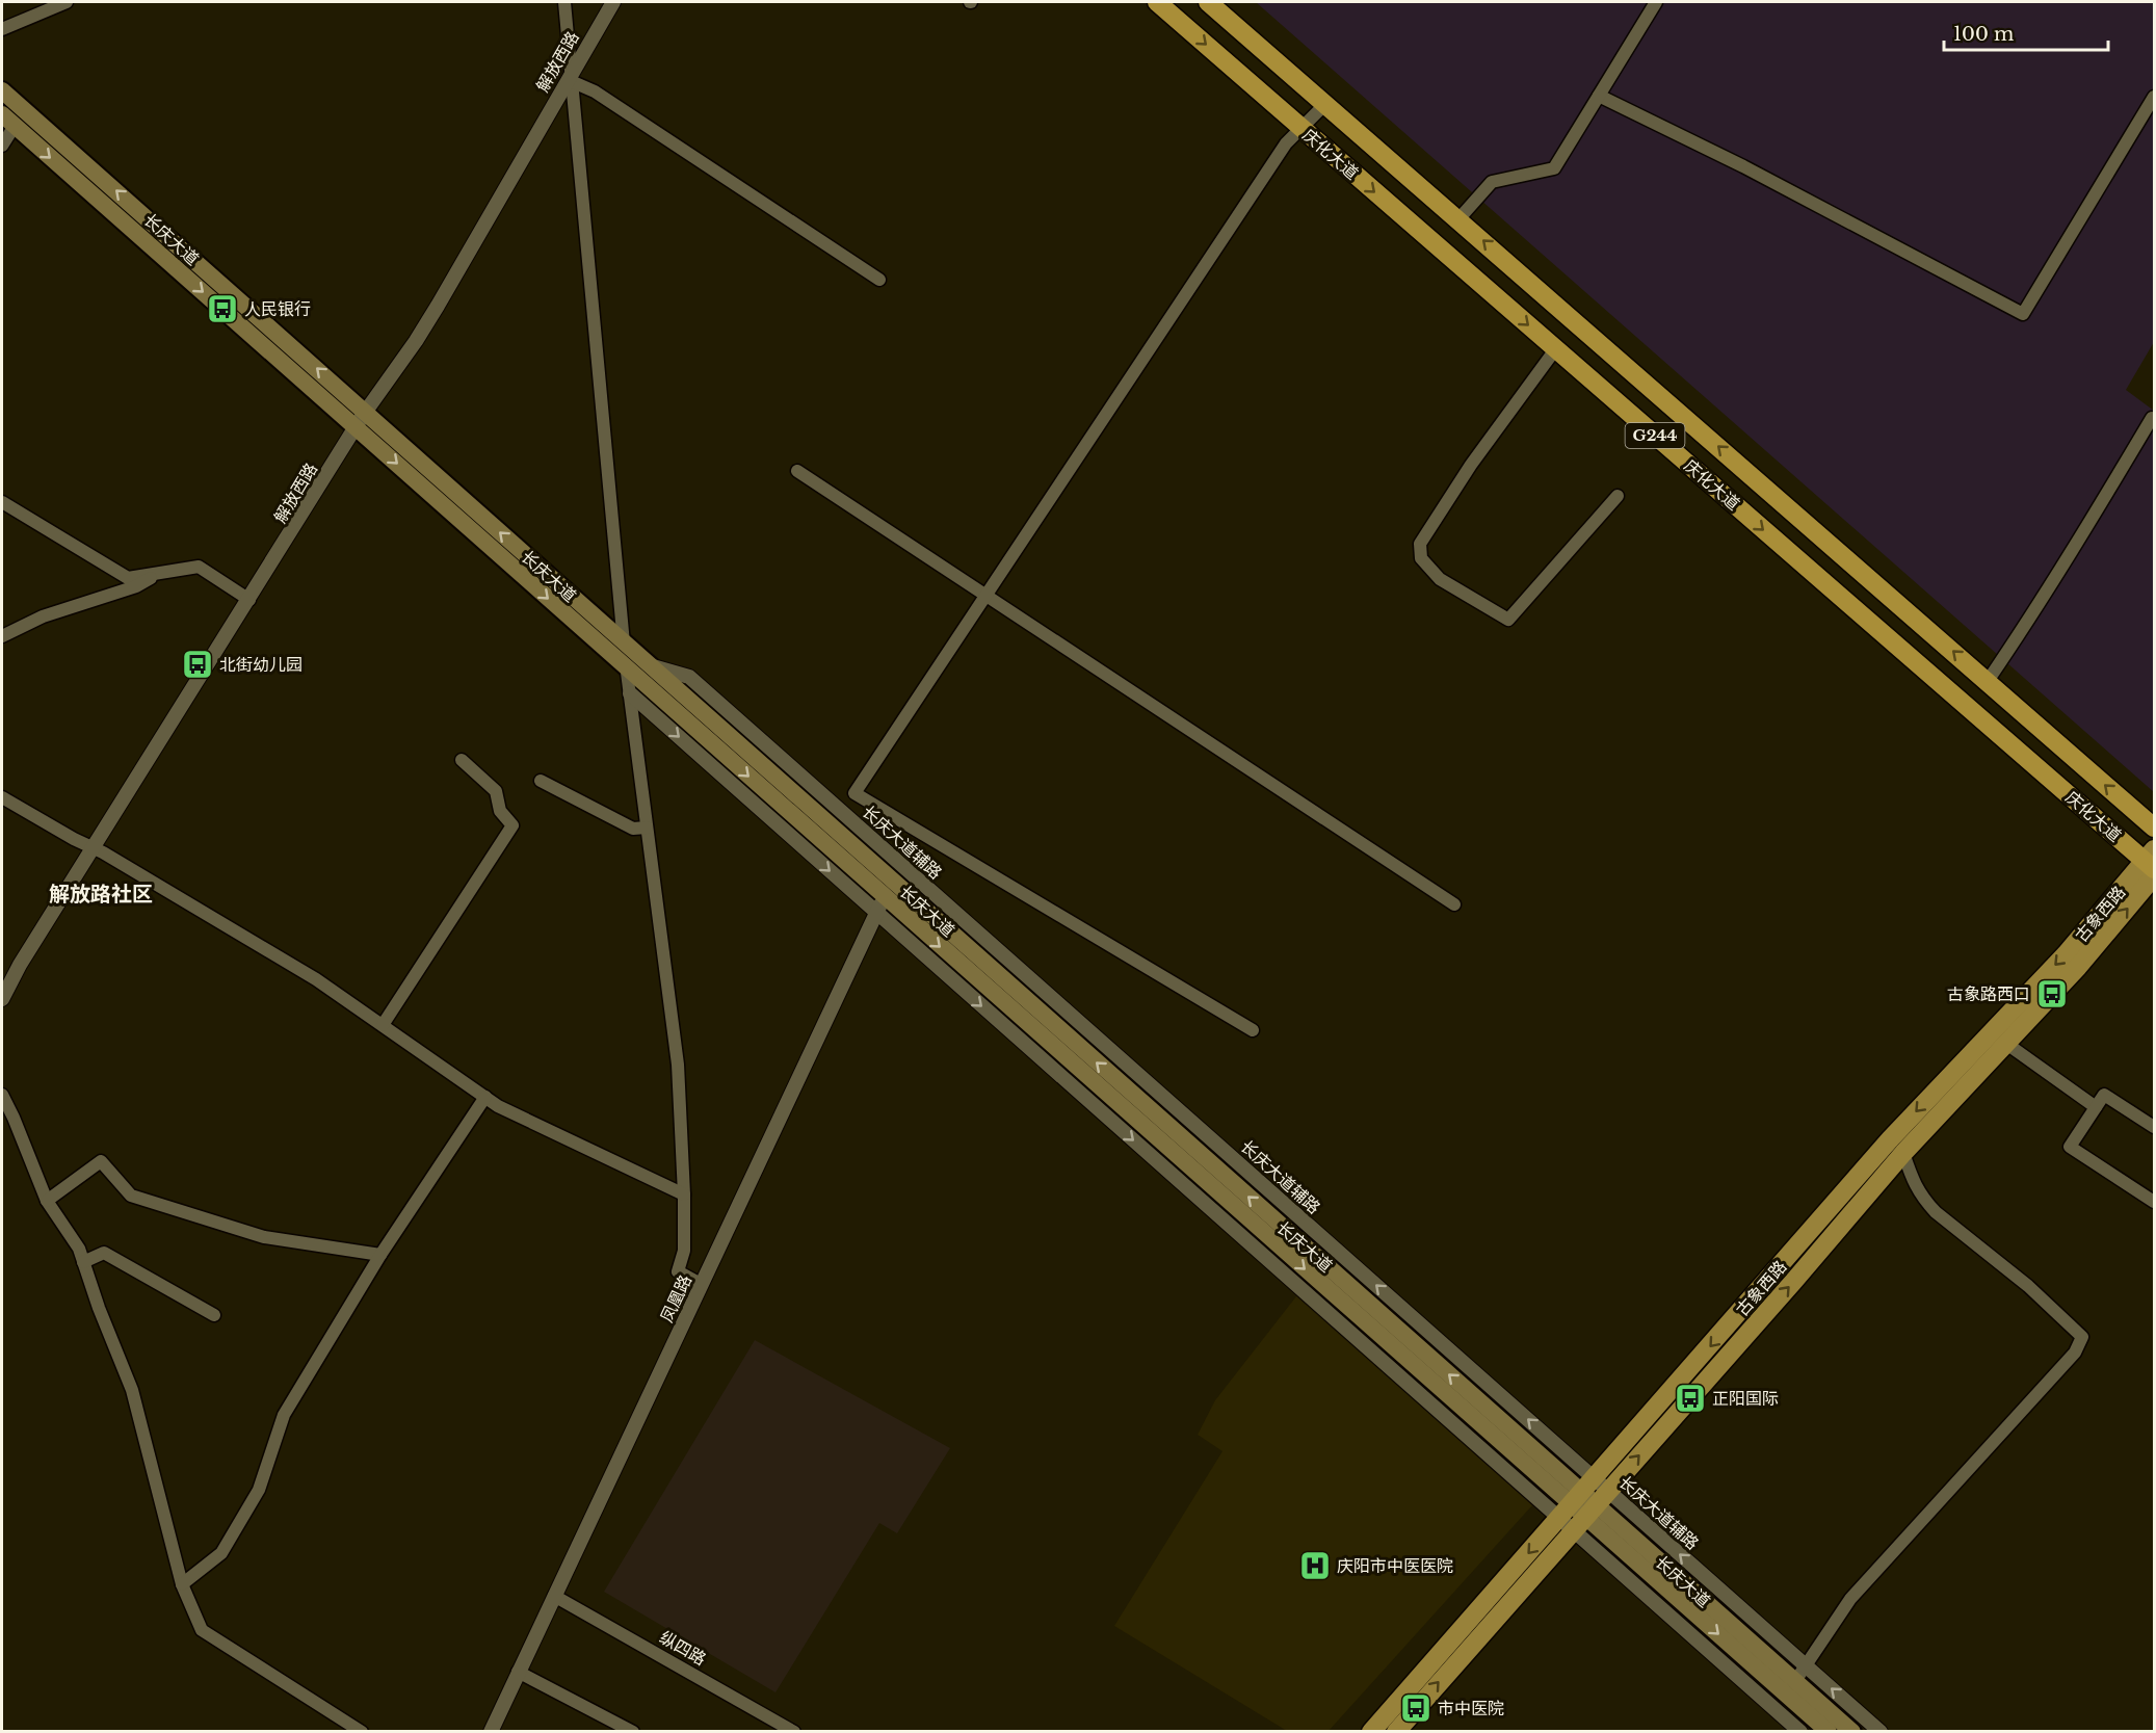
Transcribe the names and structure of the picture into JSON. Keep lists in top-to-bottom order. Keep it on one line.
{"streets":{"highway":["庆化大道","G244"],"main road":["长庆大道","古象西路"],"street":["解放西路","长庆大道辅路","凤凰路","纵四路"]},"crossings":[["解放西路","长庆大道"],["庆化大道","古象西路"],["长庆大道","长庆大道辅路"],["长庆大道","古象西路"],["长庆大道","凤凰路"],["长庆大道辅路","古象西路"],["凤凰路","纵四路"]],"districts":["解放路社区"],"places":{"bus stop":["人民银行","北街幼儿园","古象路西口","正阳国际","市中医院"],"hospital":["庆阳市中医医院"]},"scale_bar":"100 m"}
